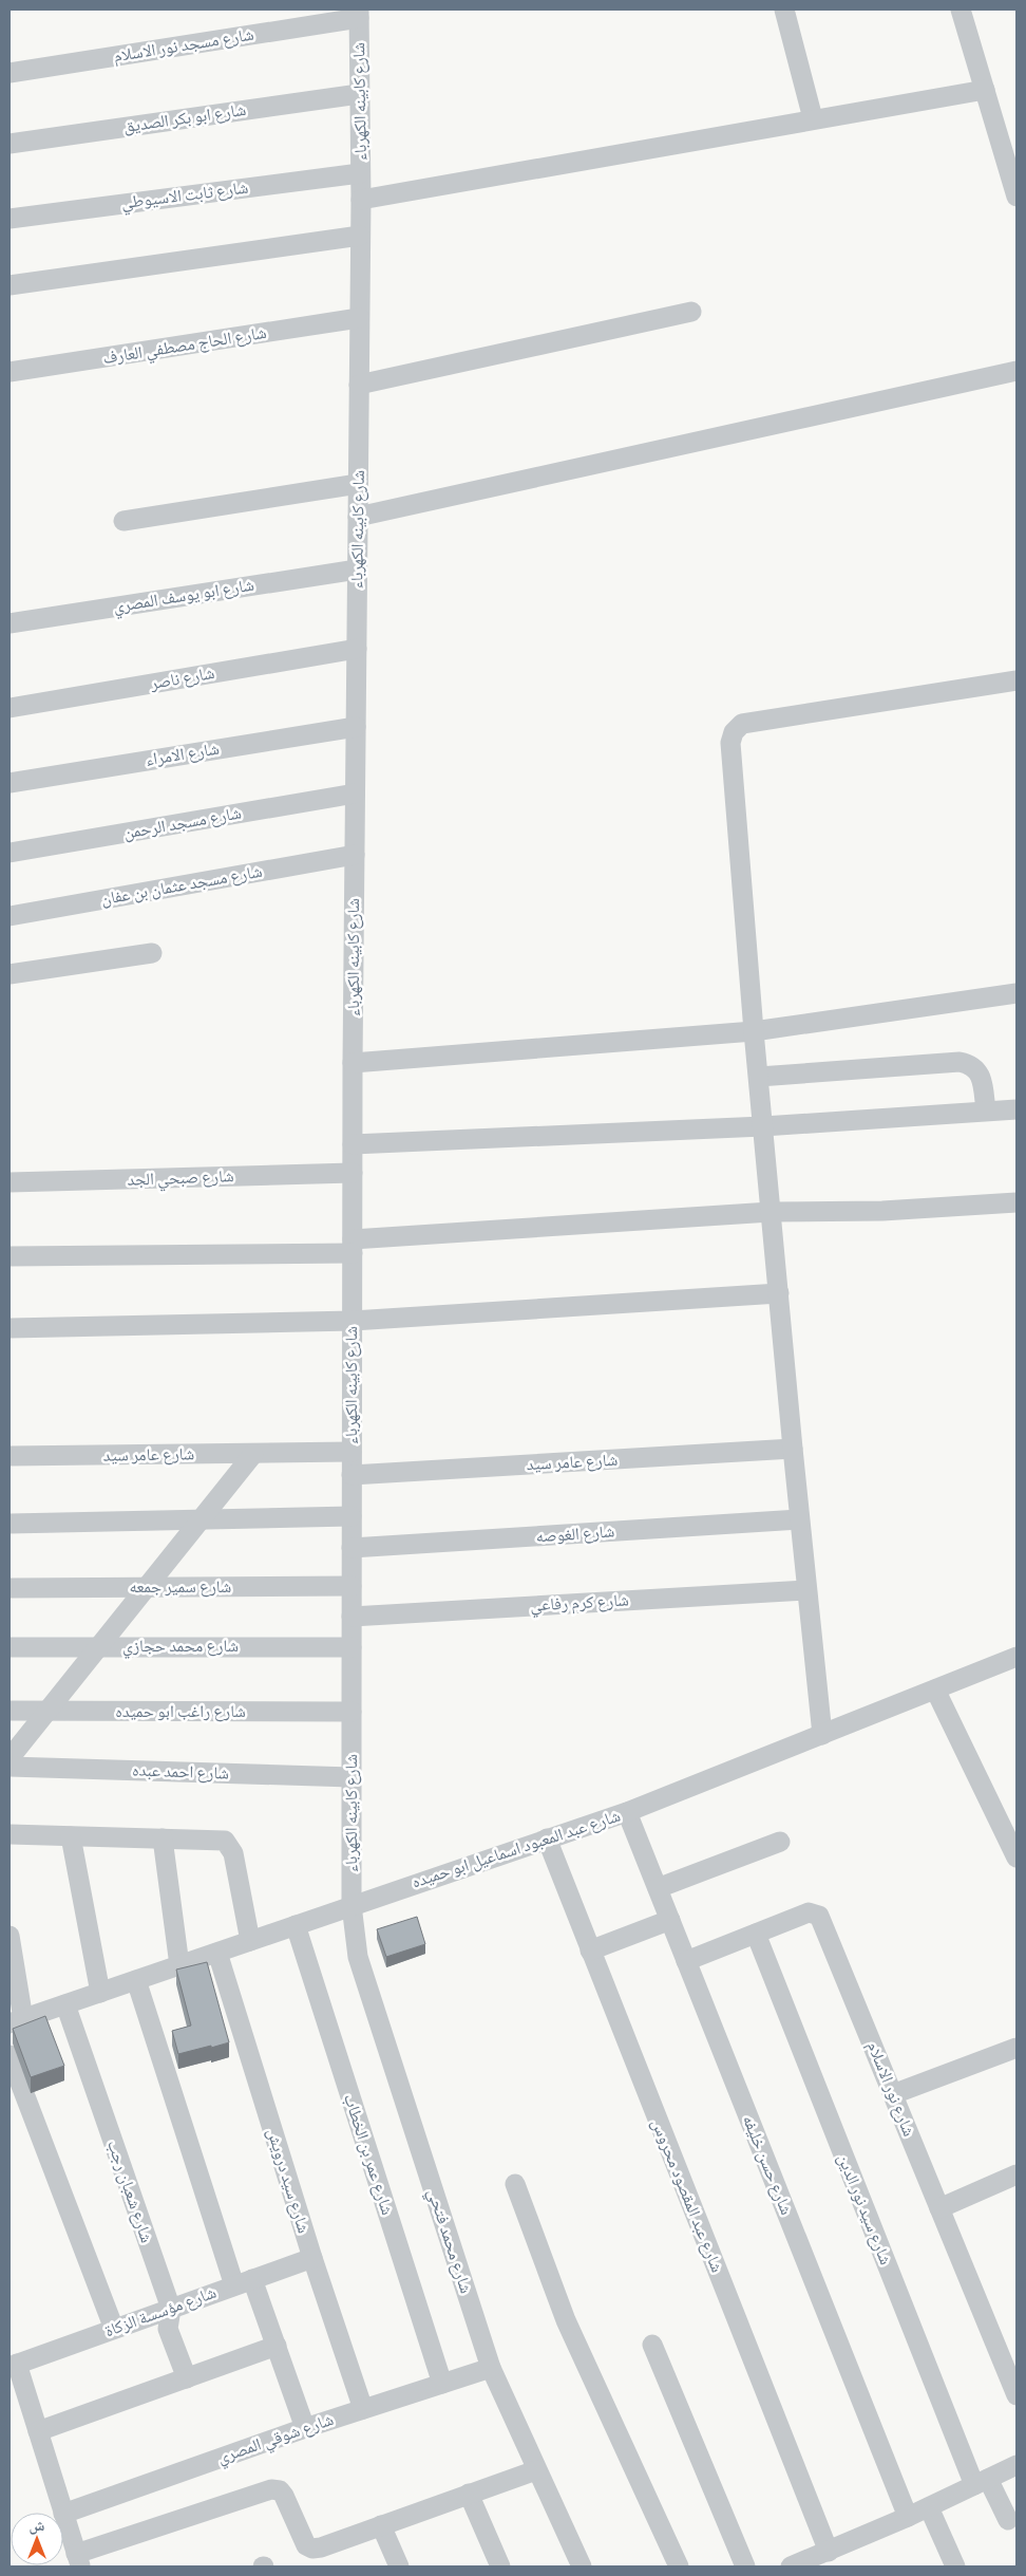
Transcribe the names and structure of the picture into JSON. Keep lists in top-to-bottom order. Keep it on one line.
{"streets":{"street":["شارع مسجد نور الاسلام","شارع كابينه الكهرباء","شارع ابو بكر الصديق","شارع ثابت الاسيوطي","شارع الحاج مصطفي العارف","شارع ابو يوسف المصري","شارع ناصر","شارع الامراء","شارع مسجد الرحمن","شارع مسجد عثمان بن عفان","شارع صبحي الجد","شارع عامر سيد","شارع الغوصه","شارع سمير جمعه","شارع كرم رفاعي","شارع محمد حجازي","شارع راغب ابو حميده","شارع احمد عبده","شارع عبد المعبود اسماعيل ابو حميده","شارع نور الاسلام","شارع عمر بن الخطاب","شارع حسن خليفه","شارع سيد درويش","شارع شعبان رجب","شارع عبد المقصود محروس","شارع سيد نور الدين","شارع محمد فتحي","شارع مؤسسة الزكاة","شارع شوقي المصري"]},"crossings":[["شارع مسجد نور الاسلام","شارع كابينه الكهرباء"],["شارع كابينه الكهرباء","شارع ابو بكر الصديق"],["شارع كابينه الكهرباء","شارع ثابت الاسيوطي"],["شارع كابينه الكهرباء","شارع الحاج مصطفي العارف"],["شارع كابينه الكهرباء","شارع ابو يوسف المصري"],["شارع كابينه الكهرباء","شارع ناصر"],["شارع كابينه الكهرباء","شارع الامراء"],["شارع كابينه الكهرباء","شارع مسجد الرحمن"],["شارع كابينه الكهرباء","شارع مسجد عثمان بن عفان"],["شارع كابينه الكهرباء","شارع صبحي الجد"],["شارع كابينه الكهرباء","شارع عامر سيد"],["شارع كابينه الكهرباء","شارع الغوصه"],["شارع كابينه الكهرباء","شارع سمير جمعه"],["شارع كابينه الكهرباء","شارع كرم رفاعي"],["شارع كابينه الكهرباء","شارع محمد حجازي"],["شارع كابينه الكهرباء","شارع راغب ابو حميده"],["شارع كابينه الكهرباء","شارع احمد عبده"],["شارع كابينه الكهرباء","شارع عبد المعبود اسماعيل ابو حميده"],["شارع كابينه الكهرباء","شارع محمد فتحي"],["شارع عبد المعبود اسماعيل ابو حميده","شارع عمر بن الخطاب"],["شارع عبد المعبود اسماعيل ابو حميده","شارع حسن خليفه"],["شارع عبد المعبود اسماعيل ابو حميده","شارع سيد درويش"],["شارع عبد المعبود اسماعيل ابو حميده","شارع شعبان رجب"],["شارع عبد المعبود اسماعيل ابو حميده","شارع عبد المقصود محروس"],["شارع عبد المعبود اسماعيل ابو حميده","شارع محمد فتحي"],["شارع نور الاسلام","شارع حسن خليفه"],["شارع نور الاسلام","شارع سيد نور الدين"],["شارع عمر بن الخطاب","شارع شوقي المصري"],["شارع سيد درويش","شارع مؤسسة الزكاة"],["شارع سيد درويش","شارع شوقي المصري"],["شارع شعبان رجب","شارع مؤسسة الزكاة"],["شارع محمد فتحي","شارع شوقي المصري"]],"north":"top"}
